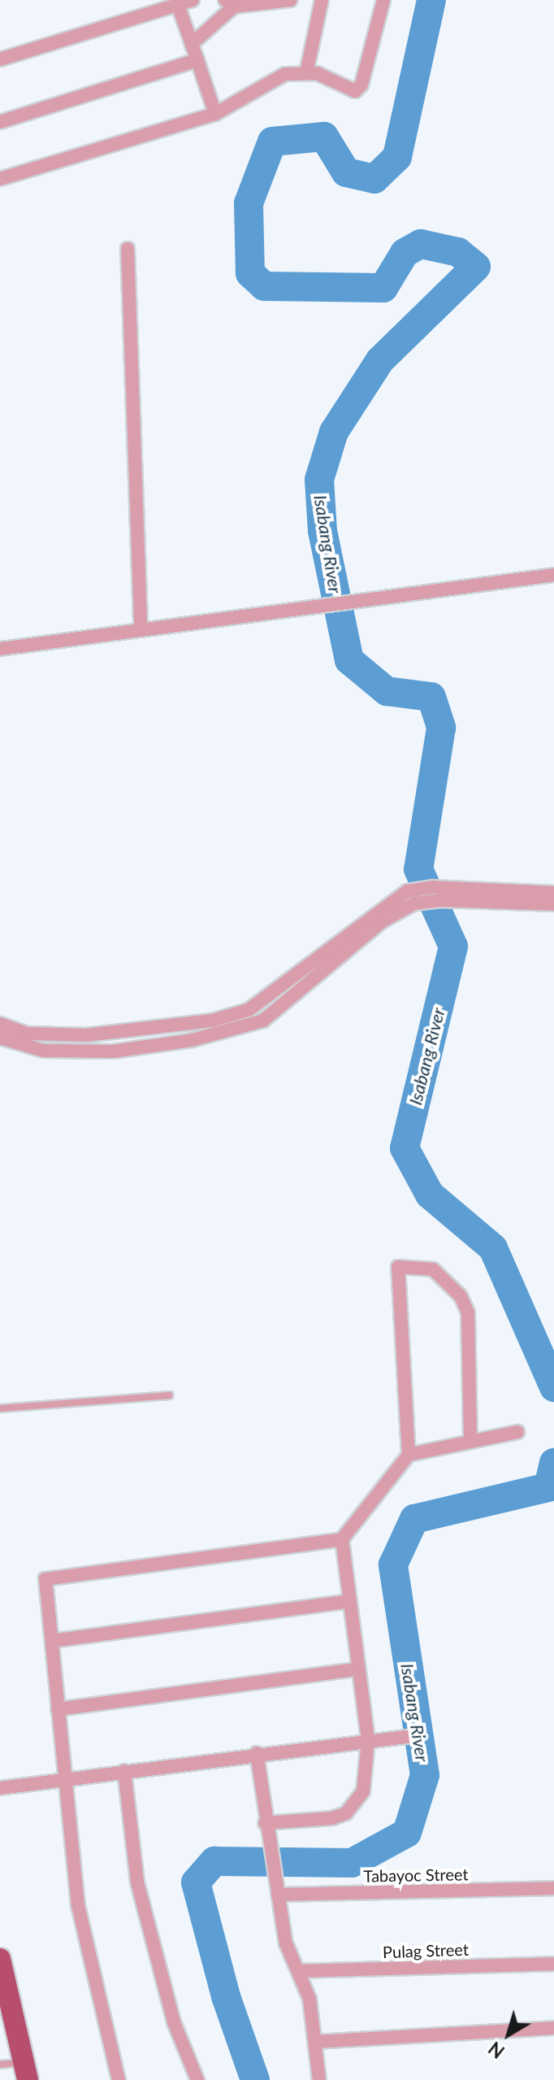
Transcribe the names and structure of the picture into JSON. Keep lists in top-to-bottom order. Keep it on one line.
{"streets":{"street":["Tabayoc Street","Pulag Street"]},"water":["Isabang River"],"north":"bottom left"}
